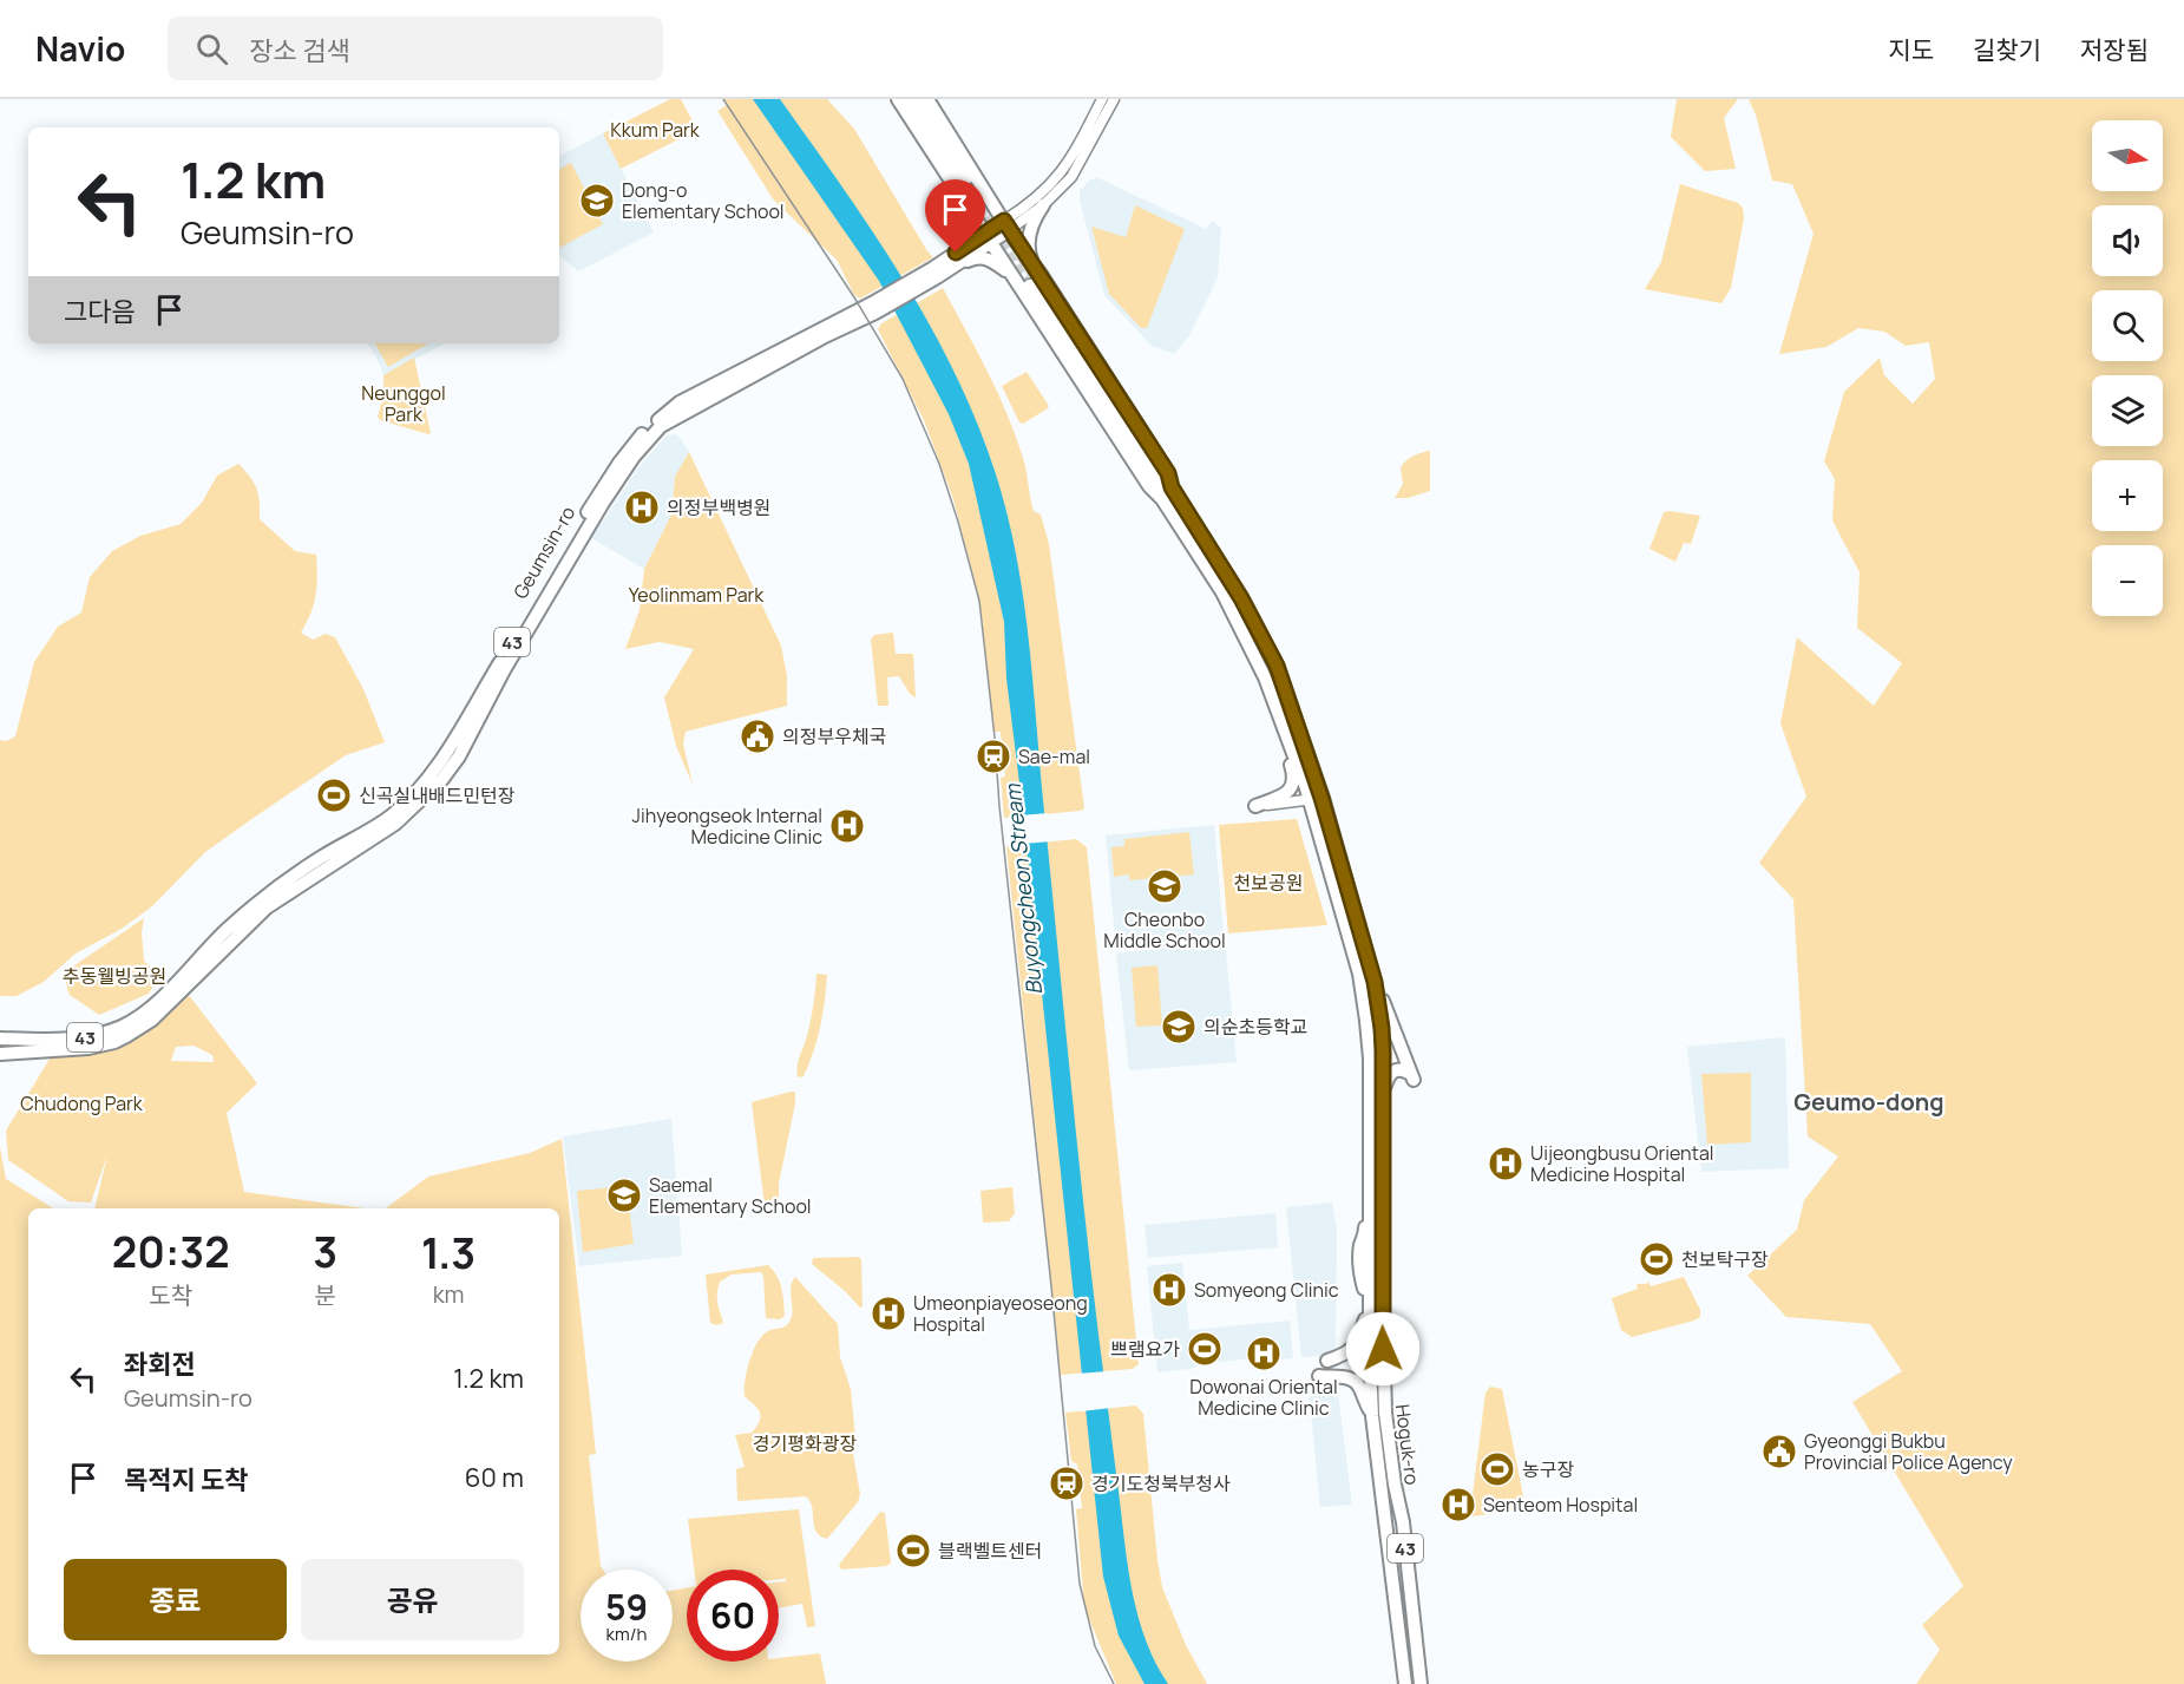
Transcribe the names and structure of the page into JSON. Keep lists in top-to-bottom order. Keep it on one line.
{"streets":{"main road":["Geumsin-ro","43","Hoguk-ro"]},"crossings":[["Geumsin-ro","43"],["43","Hoguk-ro"]],"districts":["Geumo-dong"],"water":["Buyongcheon Stream"],"parks":["Kkum Park","Neunggol Park","Yeolinmam Park","천보공원","추동웰빙공원","Chudong Park","경기평화광장"],"places":{"school or university":["Dong-o Elementary School","Cheonbo Middle School","의순초등학교","Saemal Elementary School"],"hospital":["의정부백병원","Jihyeongseok Internal Medicine Clinic","Uijeongbusu Oriental Medicine Hospital","Somyeong Clinic","Umeonpiayeoseong Hospital","Dowonai Oriental Medicine Clinic","Senteom Hospital"],"public building":["의정부우체국","Gyeonggi Bukbu Provincial Police Agency"],"station":["Sae-mal","경기도청북부청사"],"sports":["신곡실내배드민턴장","천보탁구장","쁘램요가","농구장","블랙벨트센터"]},"north":"right","page":{"header":"Navio","search":"장소 검색","nav":["지도","길찾기","저장됨"],"map_buttons":["+","−"],"turn":["1.2 km","Geumsin-ro"],"then":"그다음","eta":["20:32","도착","3","분","1.3","km"],"list":[{"name":"좌회전","note":"Geumsin-ro","value":"1.2 km"},{"name":"목적지 도착","value":"60 m"}],"buttons":["종료","공유"],"speed":"59 km/h","limit":"60"}}
